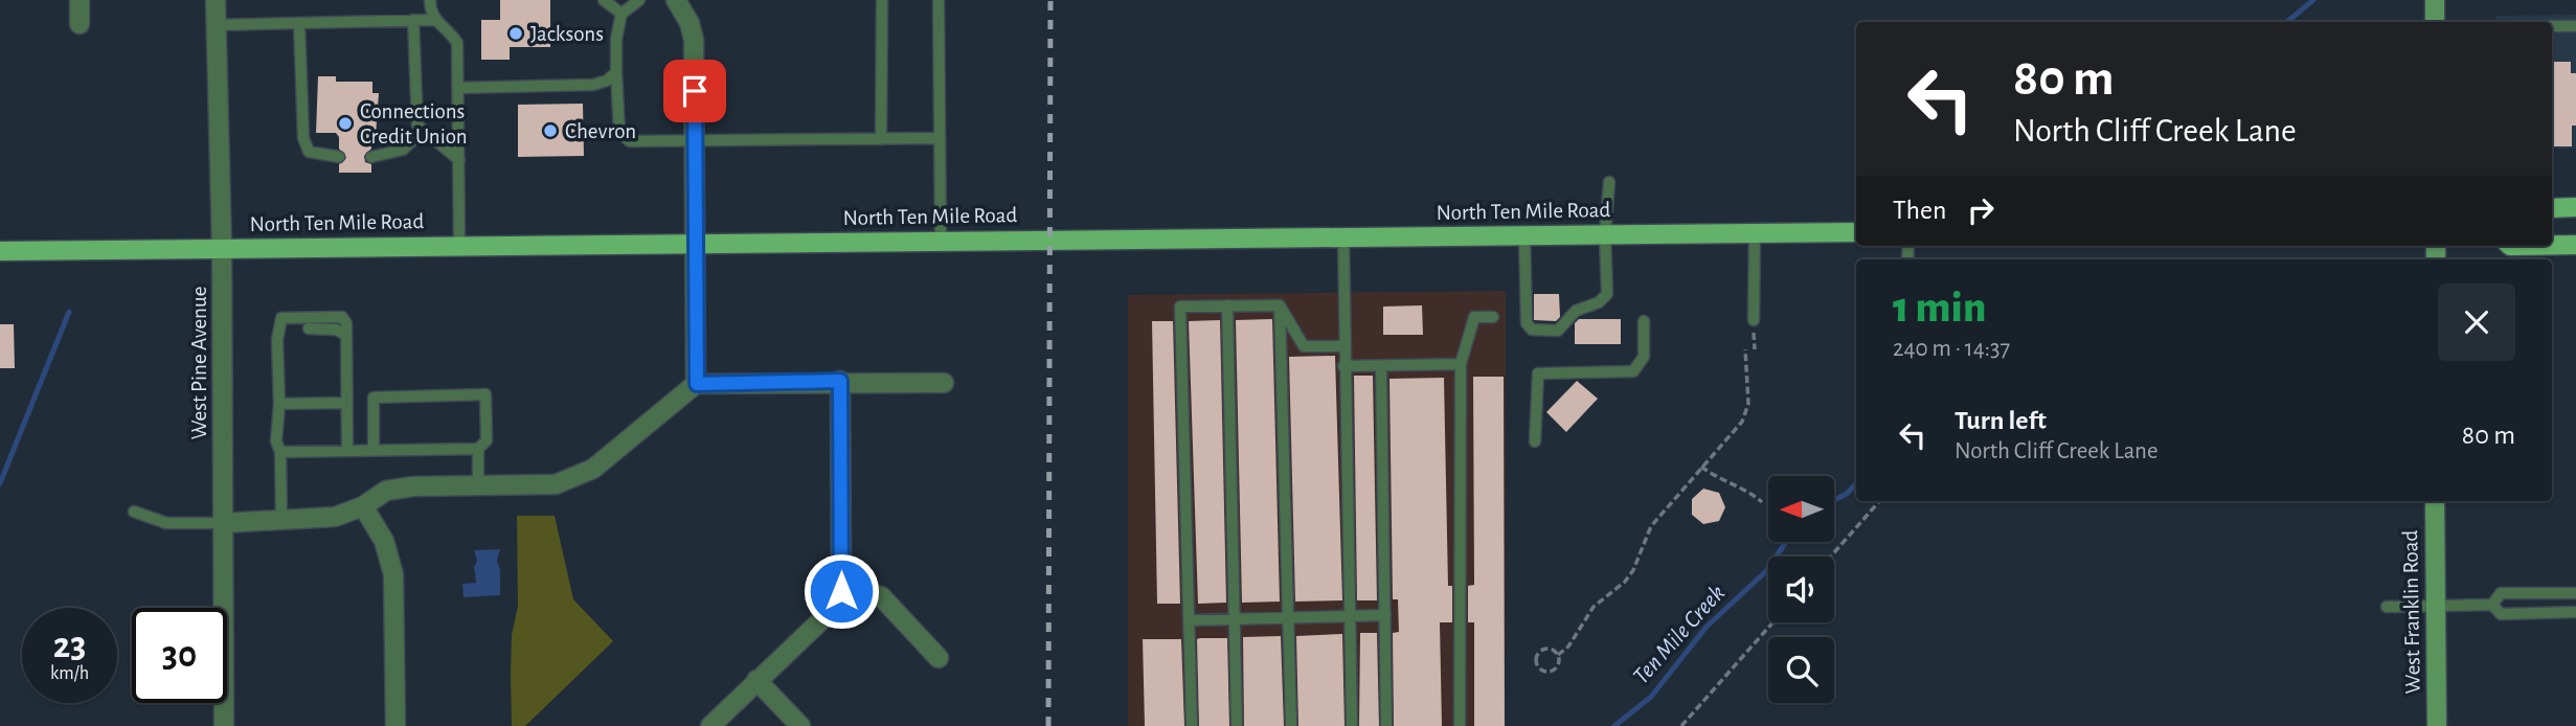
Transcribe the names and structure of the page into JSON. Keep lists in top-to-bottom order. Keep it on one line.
{"streets":{"main road":["North Ten Mile Road","West Franklin Road"],"street":["West Pine Avenue"]},"crossings":[["North Ten Mile Road","West Pine Avenue"]],"water":["Ten Mile Creek"],"places":["Jacksons","Connections Credit Union","Chevron"],"north":"left","page":{"turn":["80 m","North Cliff Creek Lane"],"then":"Then","heading":["1 min","240 m · 14:37"],"list":[{"name":"Turn left","note":"North Cliff Creek Lane","value":"80 m"}],"speed":"23 km/h","limit":"30"}}
